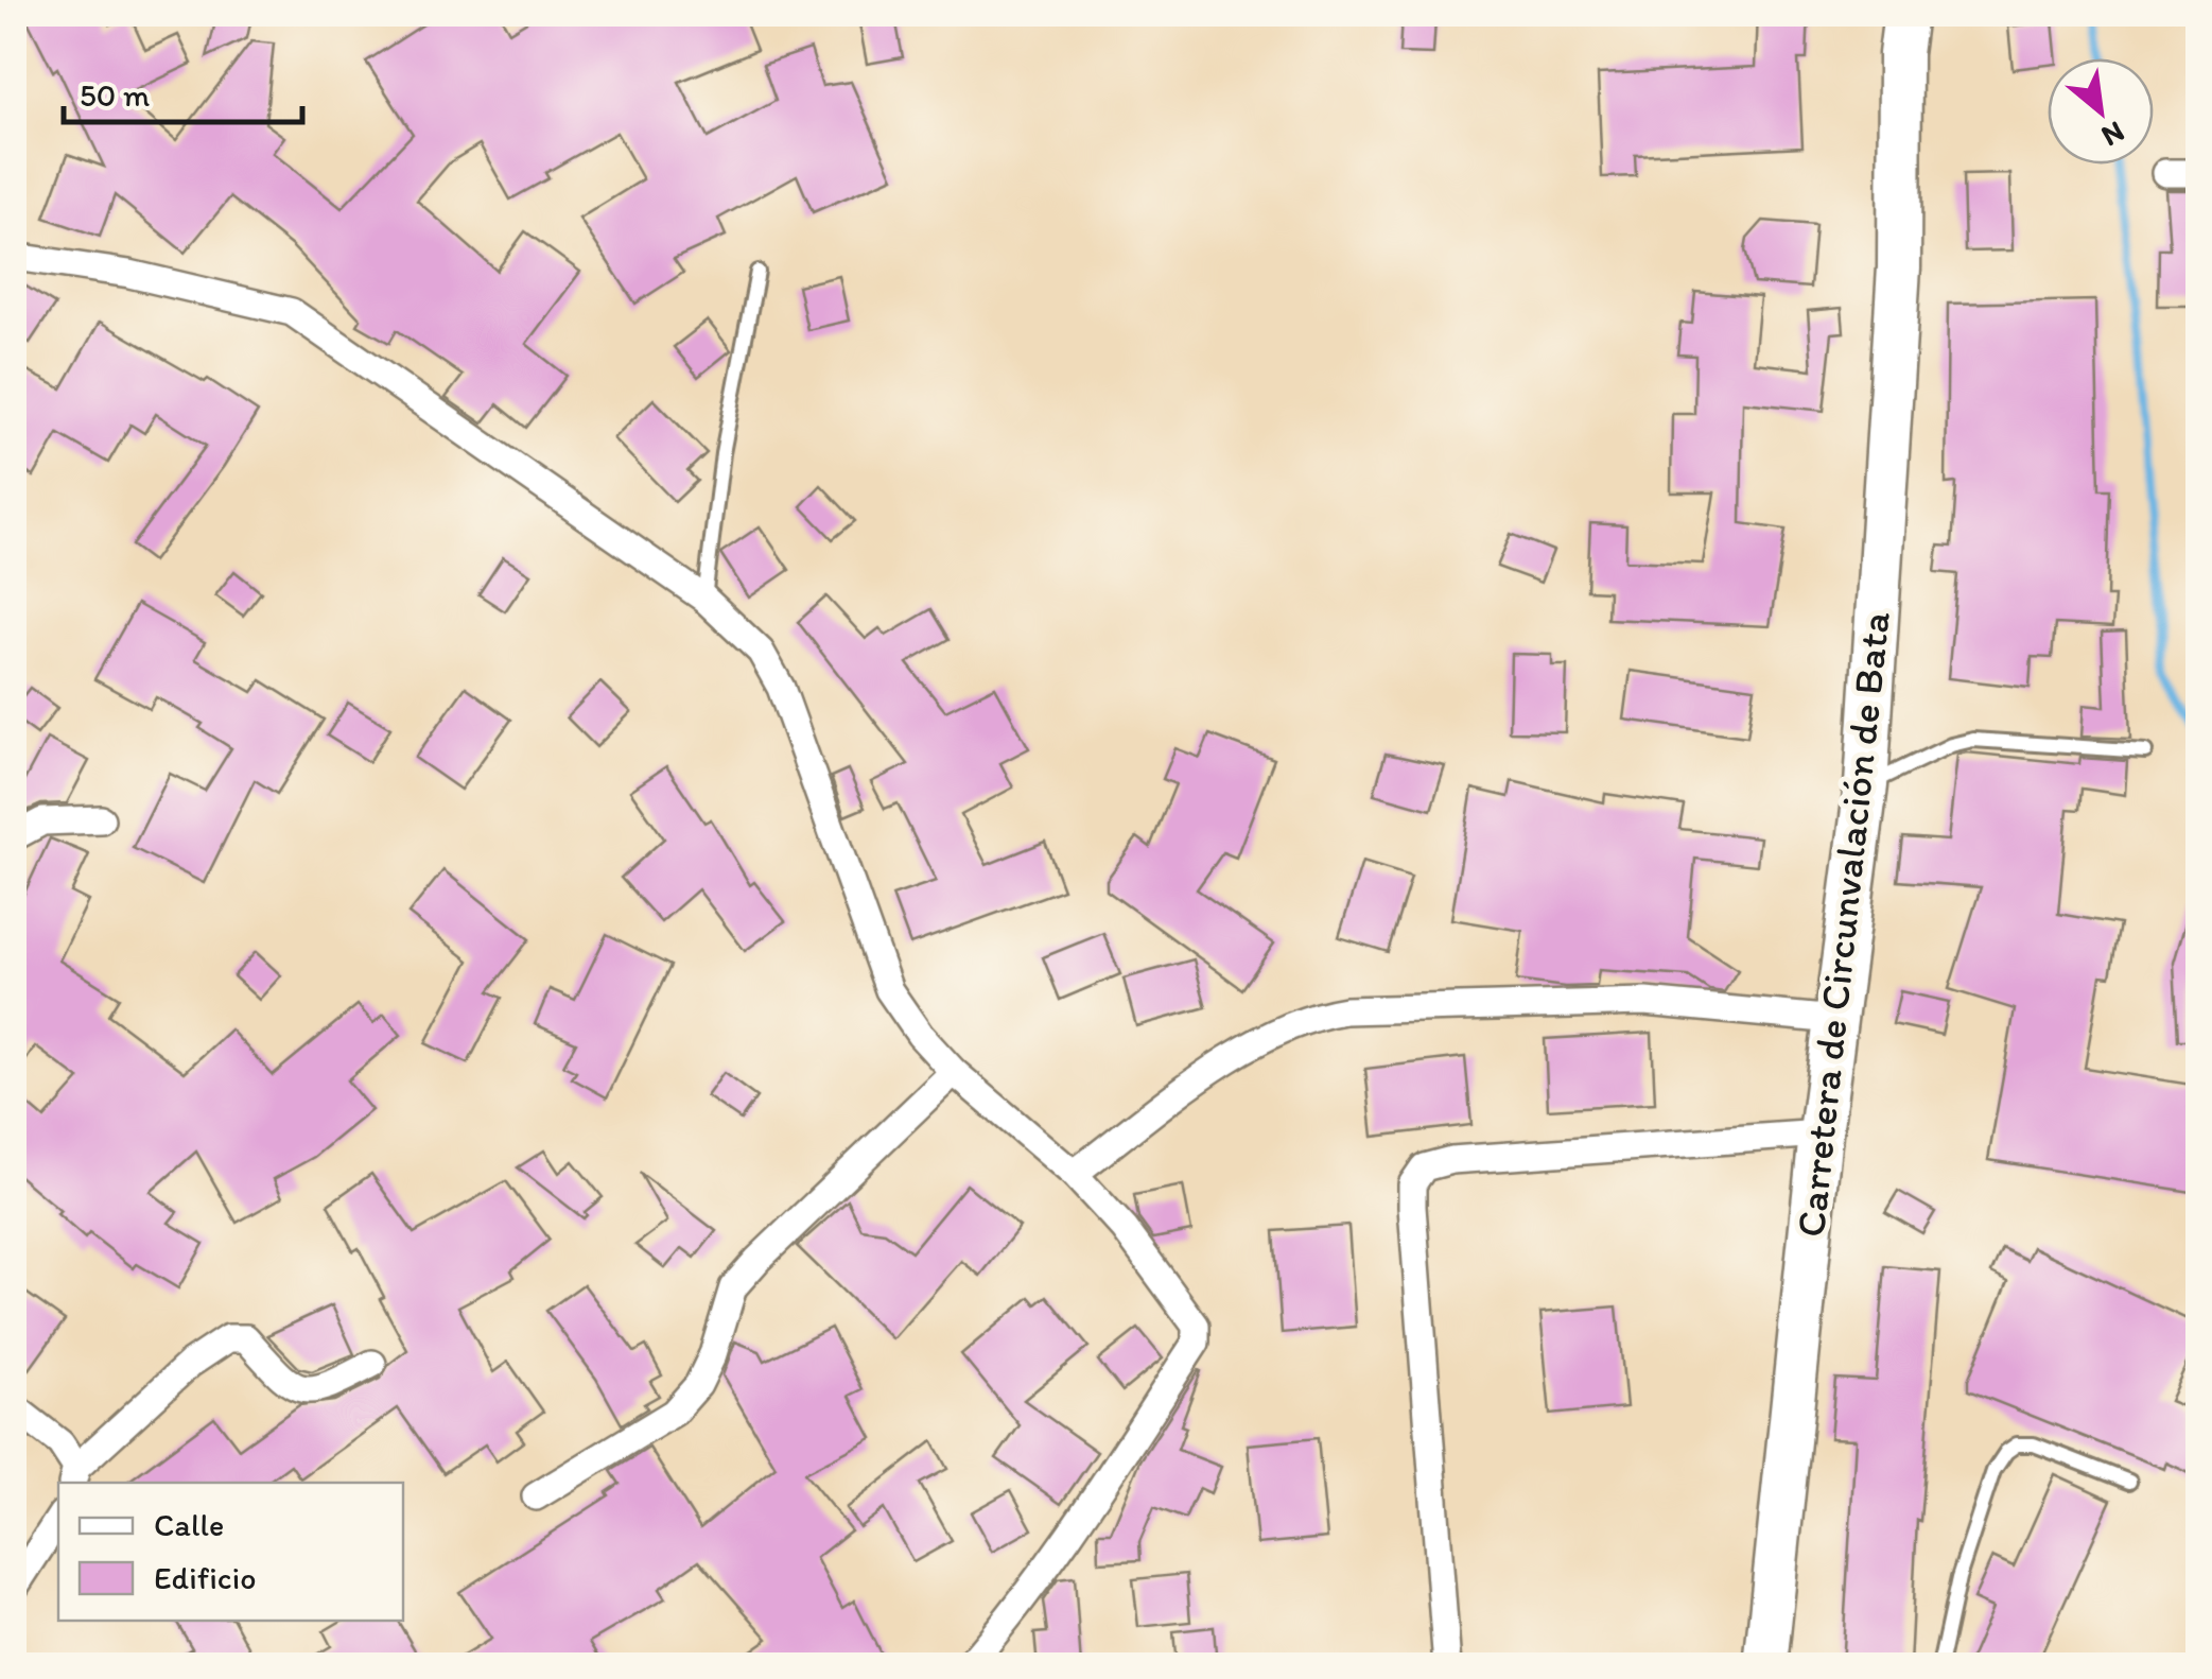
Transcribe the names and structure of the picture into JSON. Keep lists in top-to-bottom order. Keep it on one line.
{"streets":{"main road":["Carretera de Circunvalación de Bata"]},"legend":["Calle","Edificio"],"scale_bar":"50 m","north":"bottom right"}
